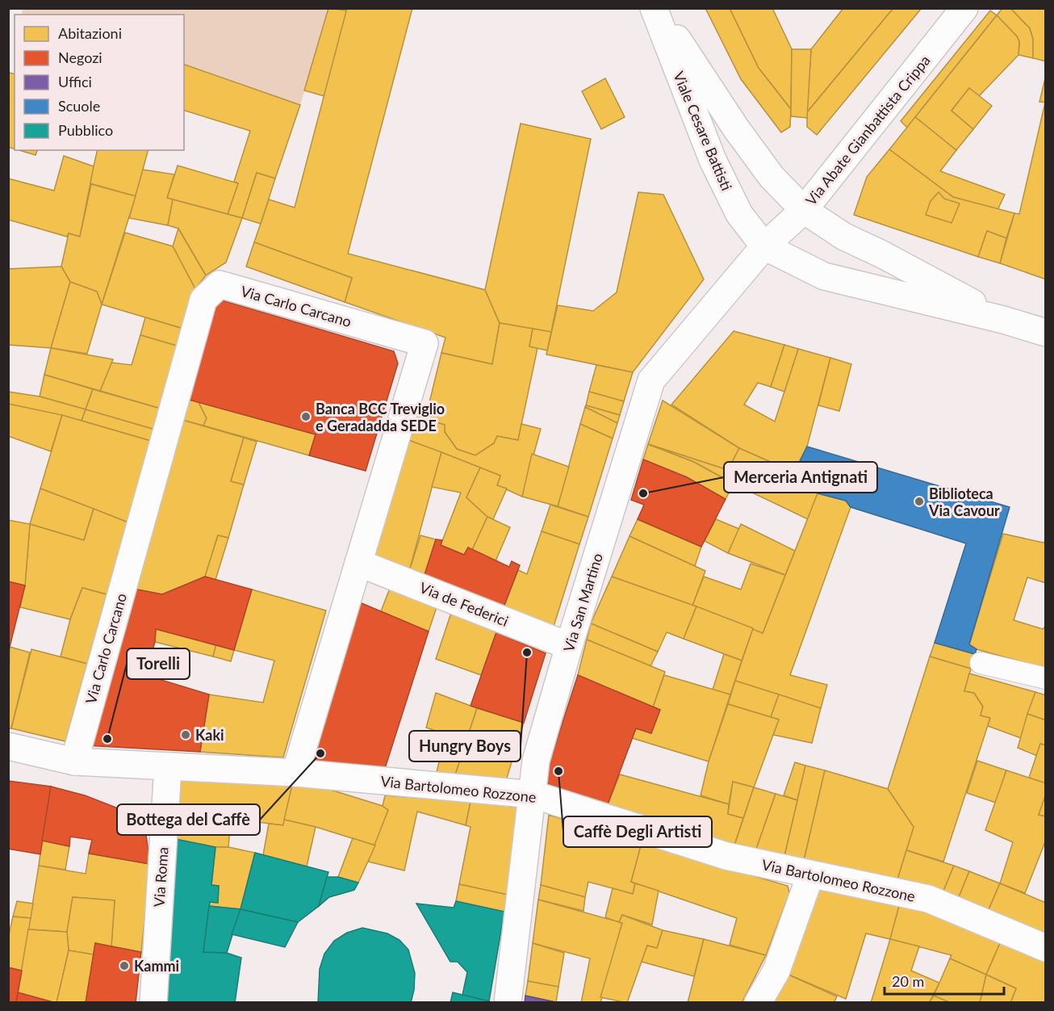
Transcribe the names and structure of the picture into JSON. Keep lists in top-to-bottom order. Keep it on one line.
{"streets":{"street":["Via Abate Gianbattista Crippa","Viale Cesare Battisti","Via Carlo Carcano","Via San Martino","Via de Federici","Via Bartolomeo Rozzone","Via Roma"]},"crossings":[["Via Abate Gianbattista Crippa","Viale Cesare Battisti"],["Via Abate Gianbattista Crippa","Via San Martino"],["Viale Cesare Battisti","Via San Martino"],["Via Carlo Carcano","Via de Federici"],["Via Carlo Carcano","Via Bartolomeo Rozzone"],["Via San Martino","Via de Federici"],["Via San Martino","Via Bartolomeo Rozzone"],["Via Bartolomeo Rozzone","Via Roma"]],"places":["Banca BCC Treviglio e Geradadda SEDE","Merceria Antignati","Biblioteca Via Cavour","Hungry Boys","Kaki","Torelli","Bottega del Caffè","Caffè Degli Artisti","Kammi"],"legend":["Abitazioni","Negozi","Uffici","Scuole","Pubblico"],"scale_bar":"20 m"}
